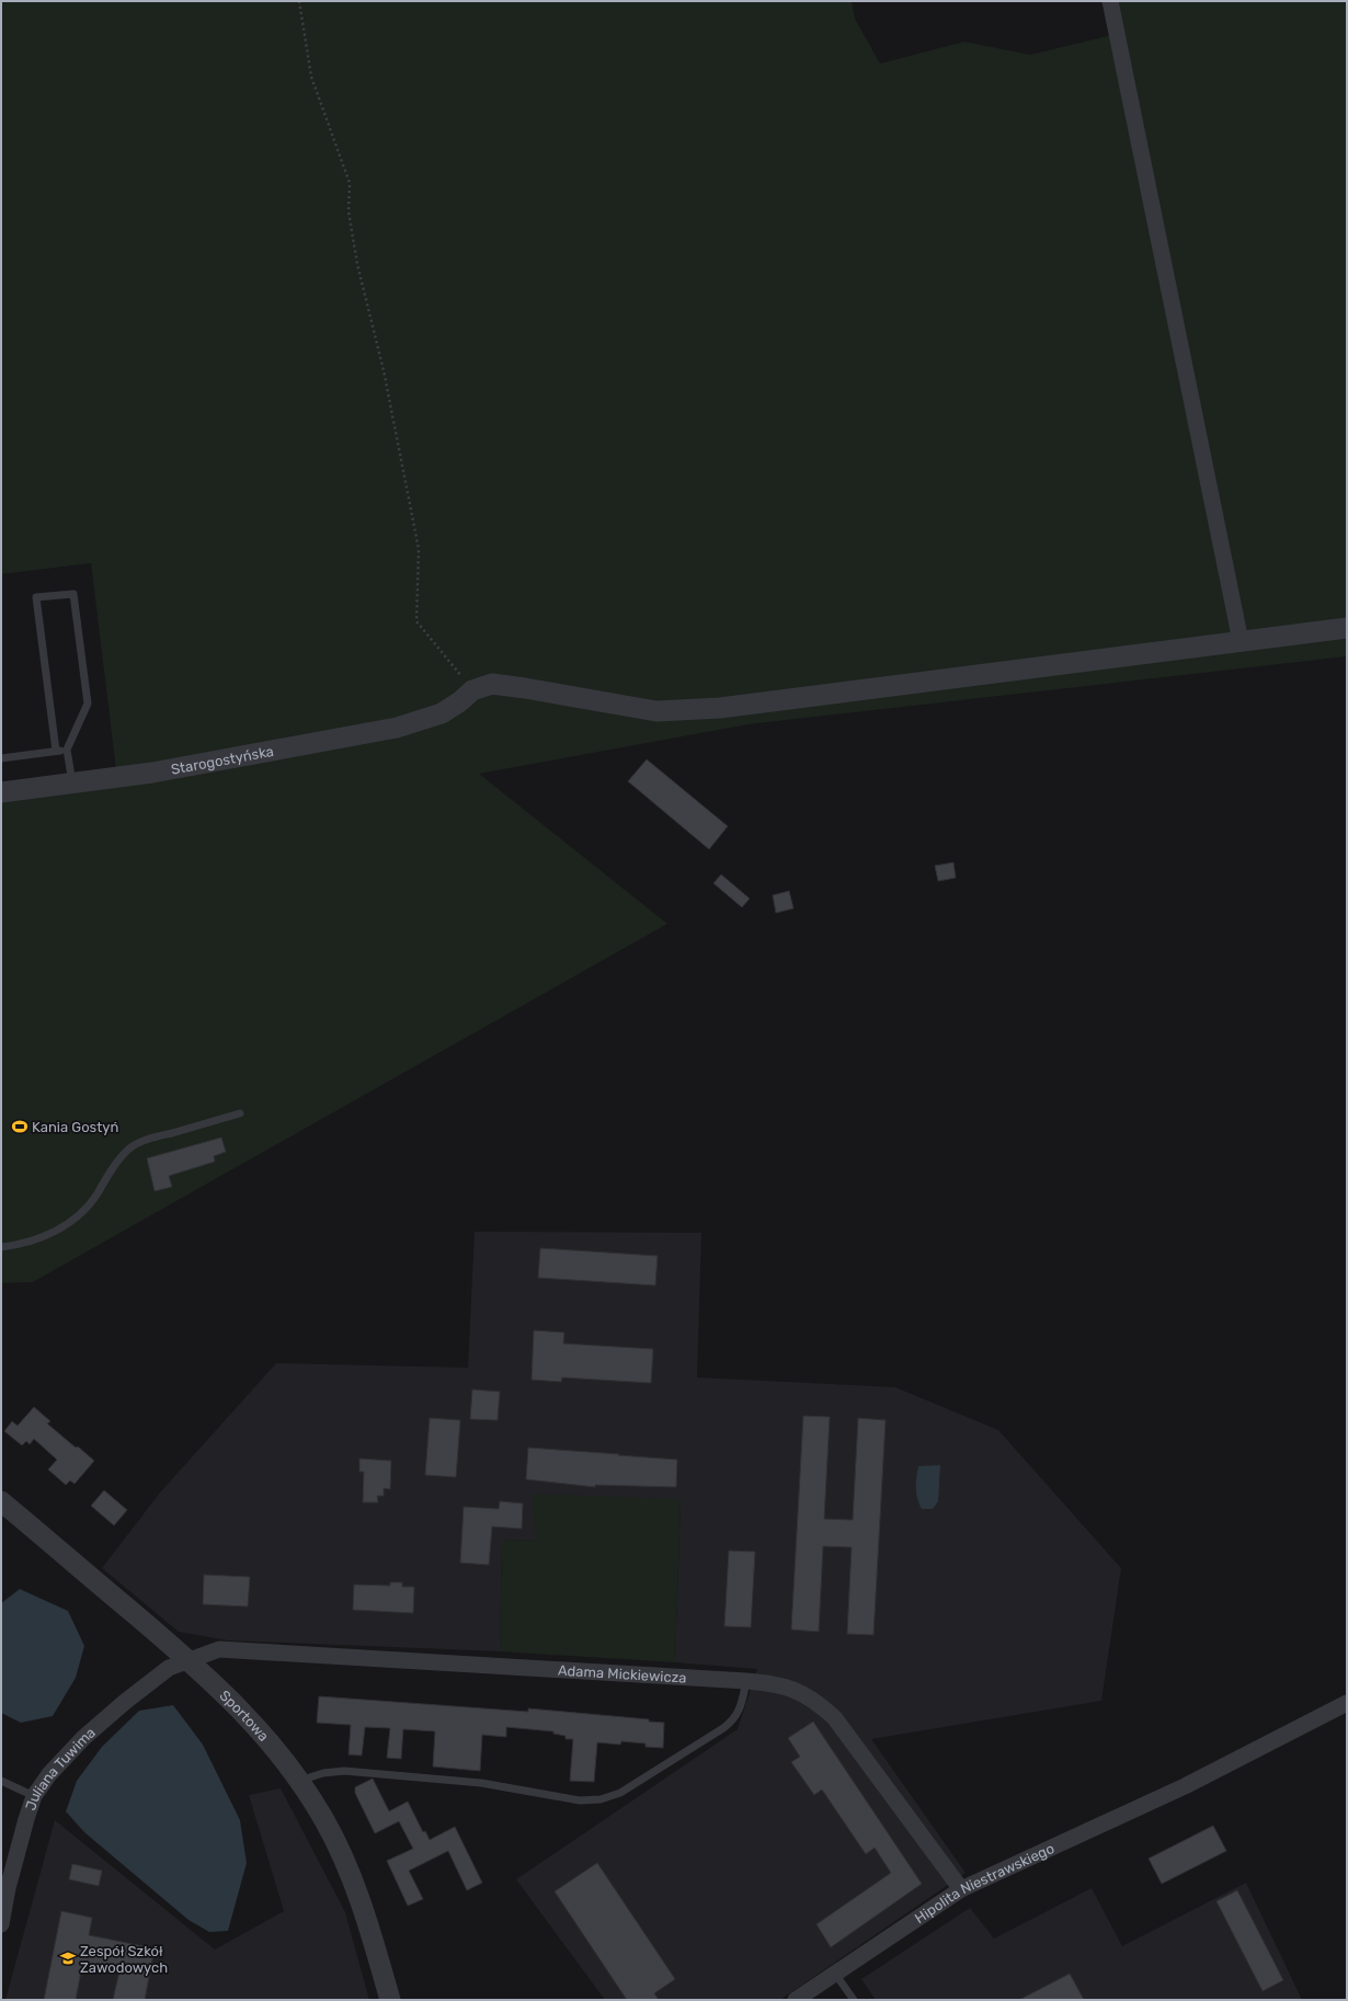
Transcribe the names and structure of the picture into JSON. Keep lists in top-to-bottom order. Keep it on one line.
{"streets":{"street":["Starogostyńska","Adama Mickiewicza","Sportowa","Juliana Tuwima","Hipolita Niestrawskiego"]},"crossings":[["Adama Mickiewicza","Sportowa"],["Adama Mickiewicza","Juliana Tuwima"],["Adama Mickiewicza","Hipolita Niestrawskiego"],["Sportowa","Juliana Tuwima"]],"places":{"sports":["Kania Gostyń"],"school or university":["Zespół Szkół Zawodowych"]}}
